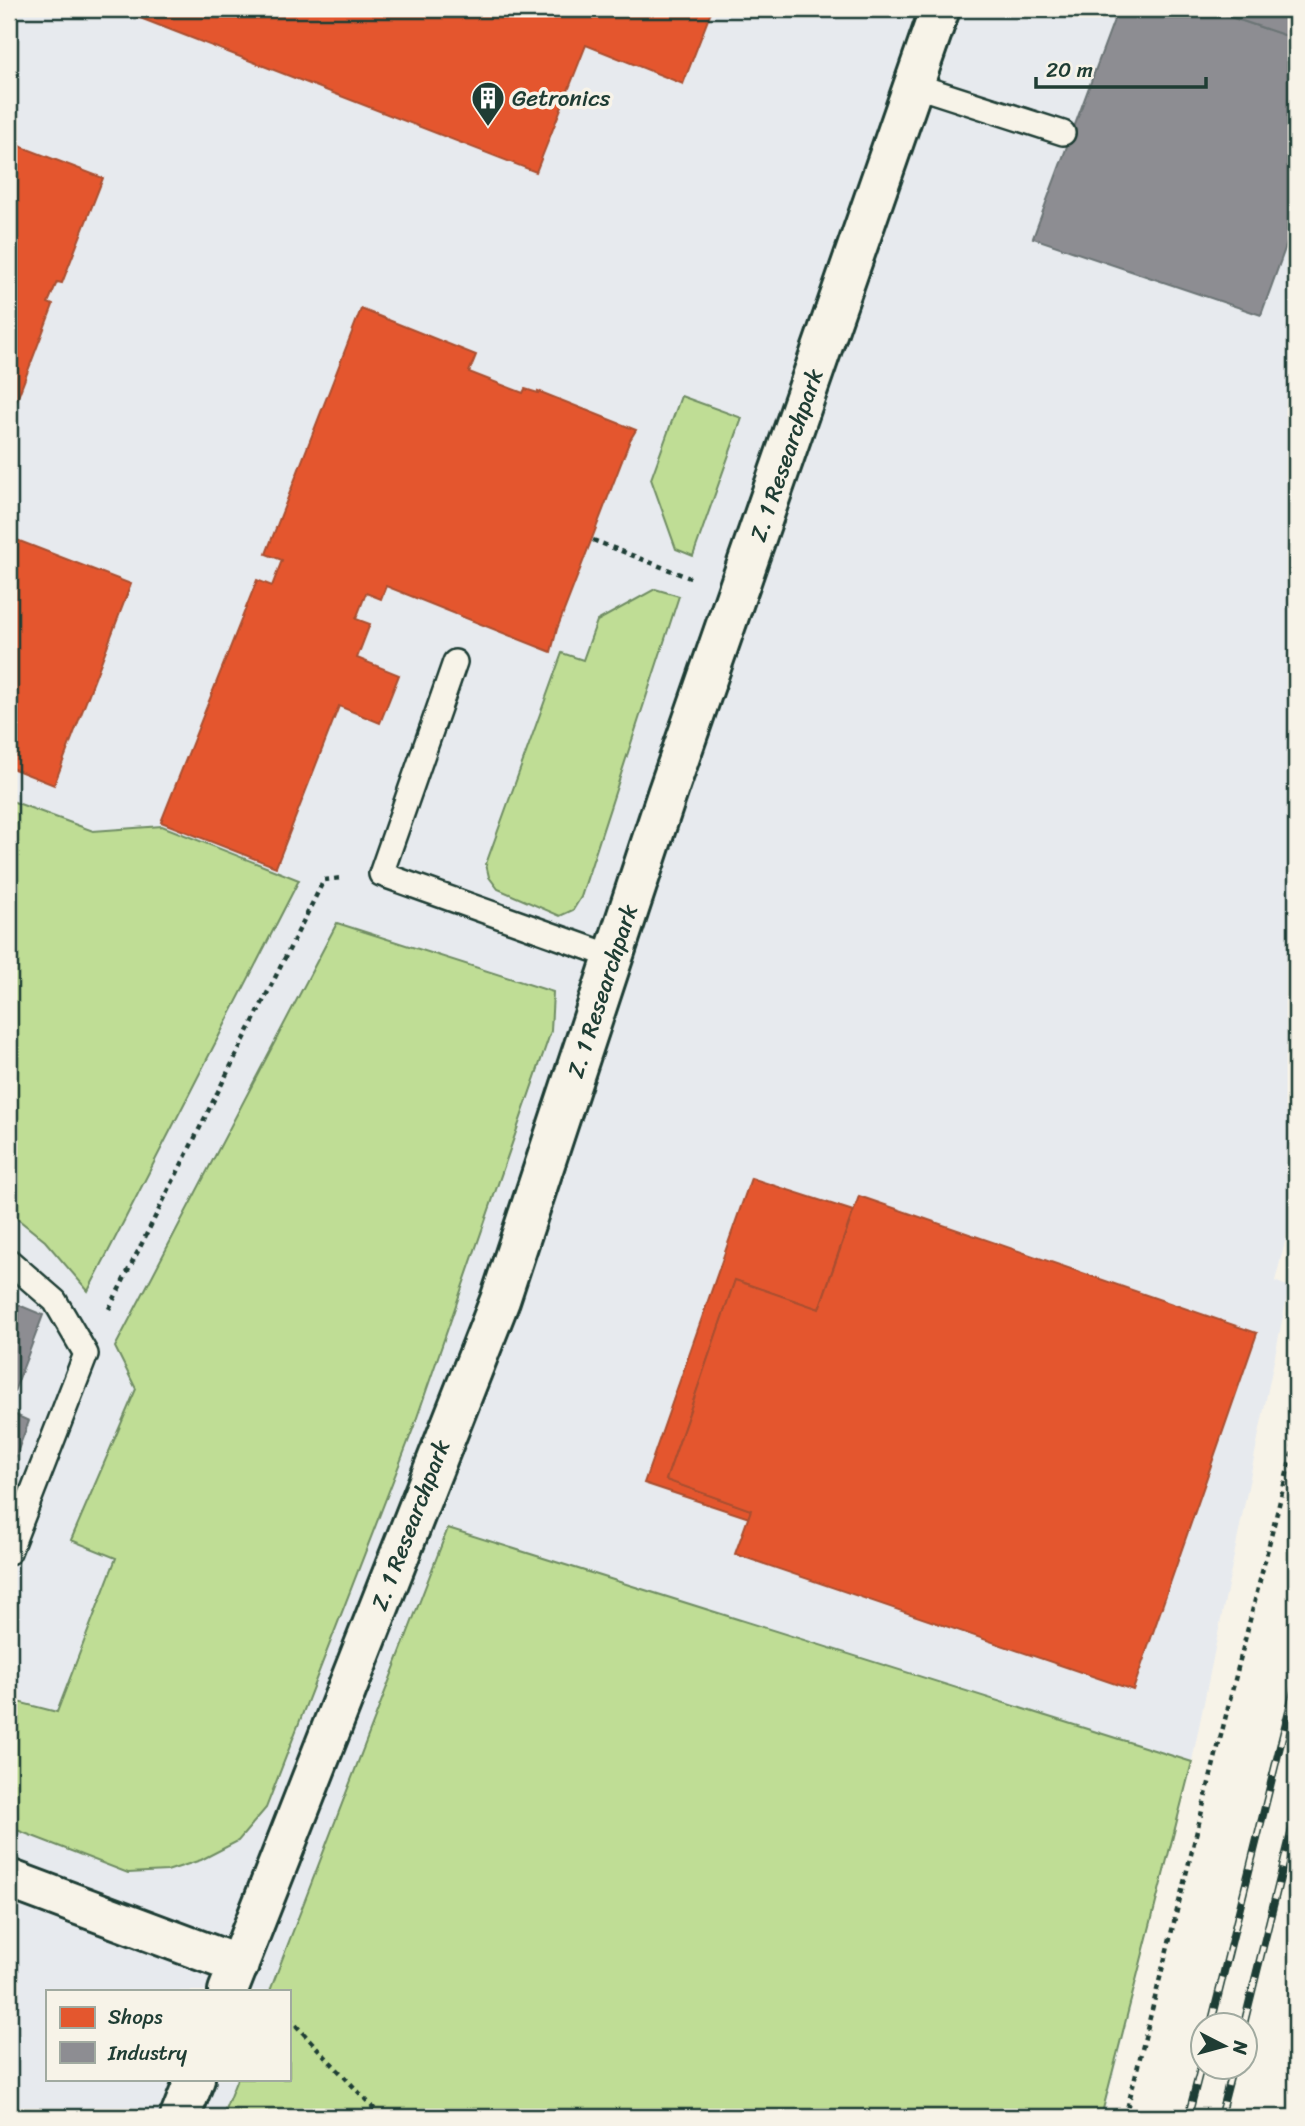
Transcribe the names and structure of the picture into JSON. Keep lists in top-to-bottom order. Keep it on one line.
{"streets":{"street":["Z. 1 Researchpark"]},"places":{"building":["Getronics"]},"legend":["Shops","Industry"],"scale_bar":"20 m","north":"right"}
